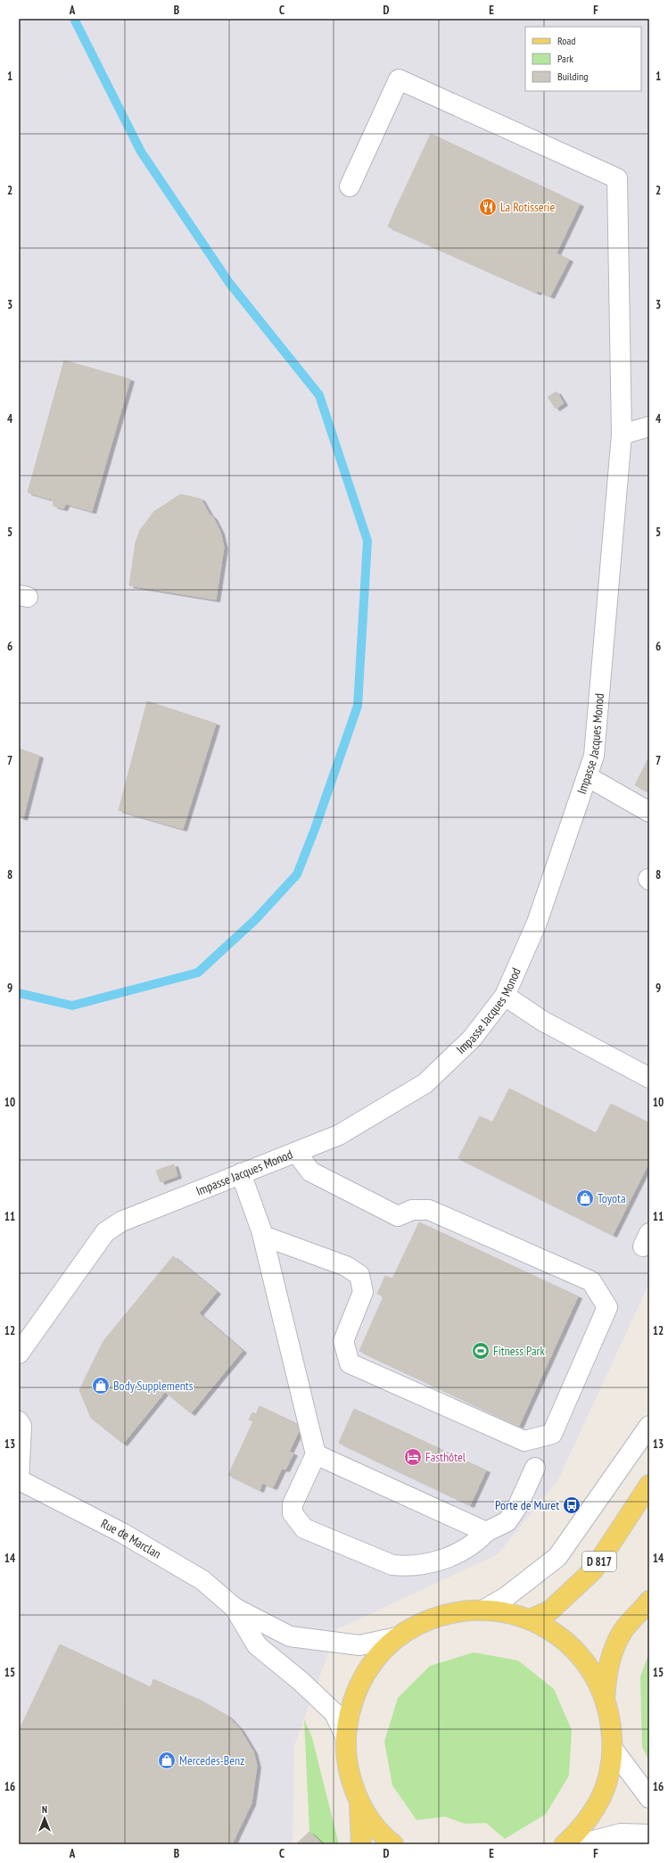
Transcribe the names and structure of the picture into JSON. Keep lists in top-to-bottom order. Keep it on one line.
{"streets":{"main road":["D 817"],"street":["Impasse Jacques Monod","Rue de Marclan"]},"places":{"restaurant":["La Rotisserie"],"shop":["Toyota","Body Supplements","Mercedes-Benz"],"sports":["Fitness Park"],"hotel":["Fasthôtel"],"bus stop":["Porte de Muret"]},"legend":["Road","Park","Building"],"north":"top","grid":{"columns":["A","B","C","D","E","F"],"rows":["1","2","3","4","5","6","7","8","9","10","11","12","13","14","15","16"]}}
